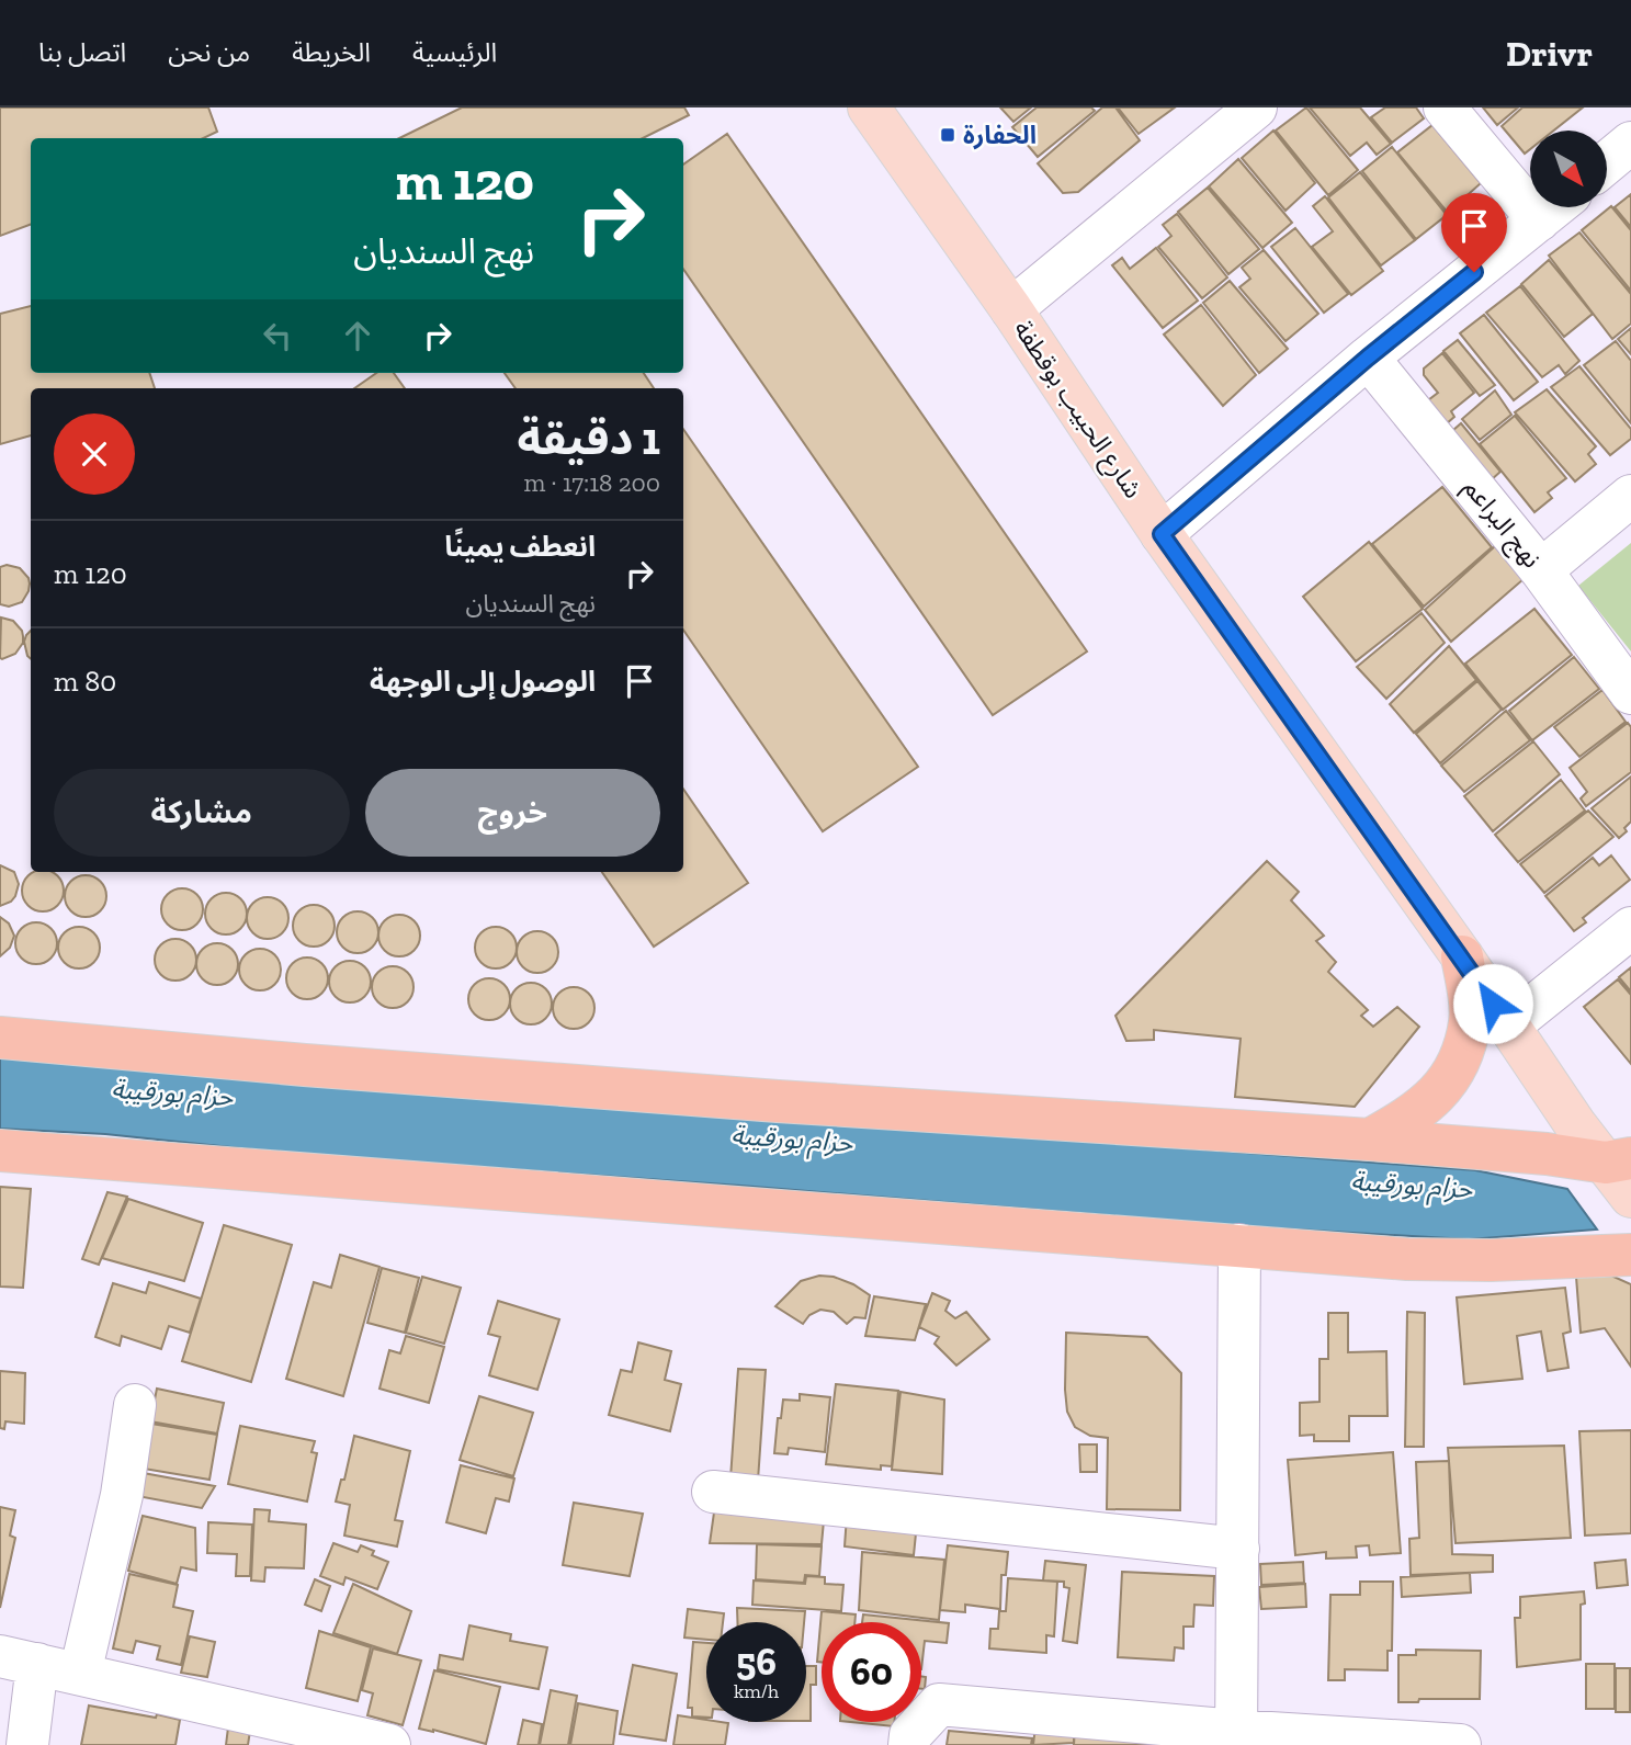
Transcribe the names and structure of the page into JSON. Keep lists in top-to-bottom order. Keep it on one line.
{"streets":{"main road":["شارع الحبيب بوقطفة"],"street":["نهج البراعم"]},"water":["حزام بورقيبة"],"places":{"transit":["الحفارة"]},"north":"bottom right","page":{"header":"Drivr","nav":["الرئيسية","الخريطة","من نحن","اتصل بنا"],"turn":["120 m","نهج السنديان"],"heading":["1 دقيقة","200 m · 17:18"],"list":[{"name":"انعطف يمينًا","note":"نهج السنديان","value":"120 m"},{"name":"الوصول إلى الوجهة","value":"80 m"}],"buttons":["خروج","مشاركة"],"speed":"56 km/h","limit":"60"}}
